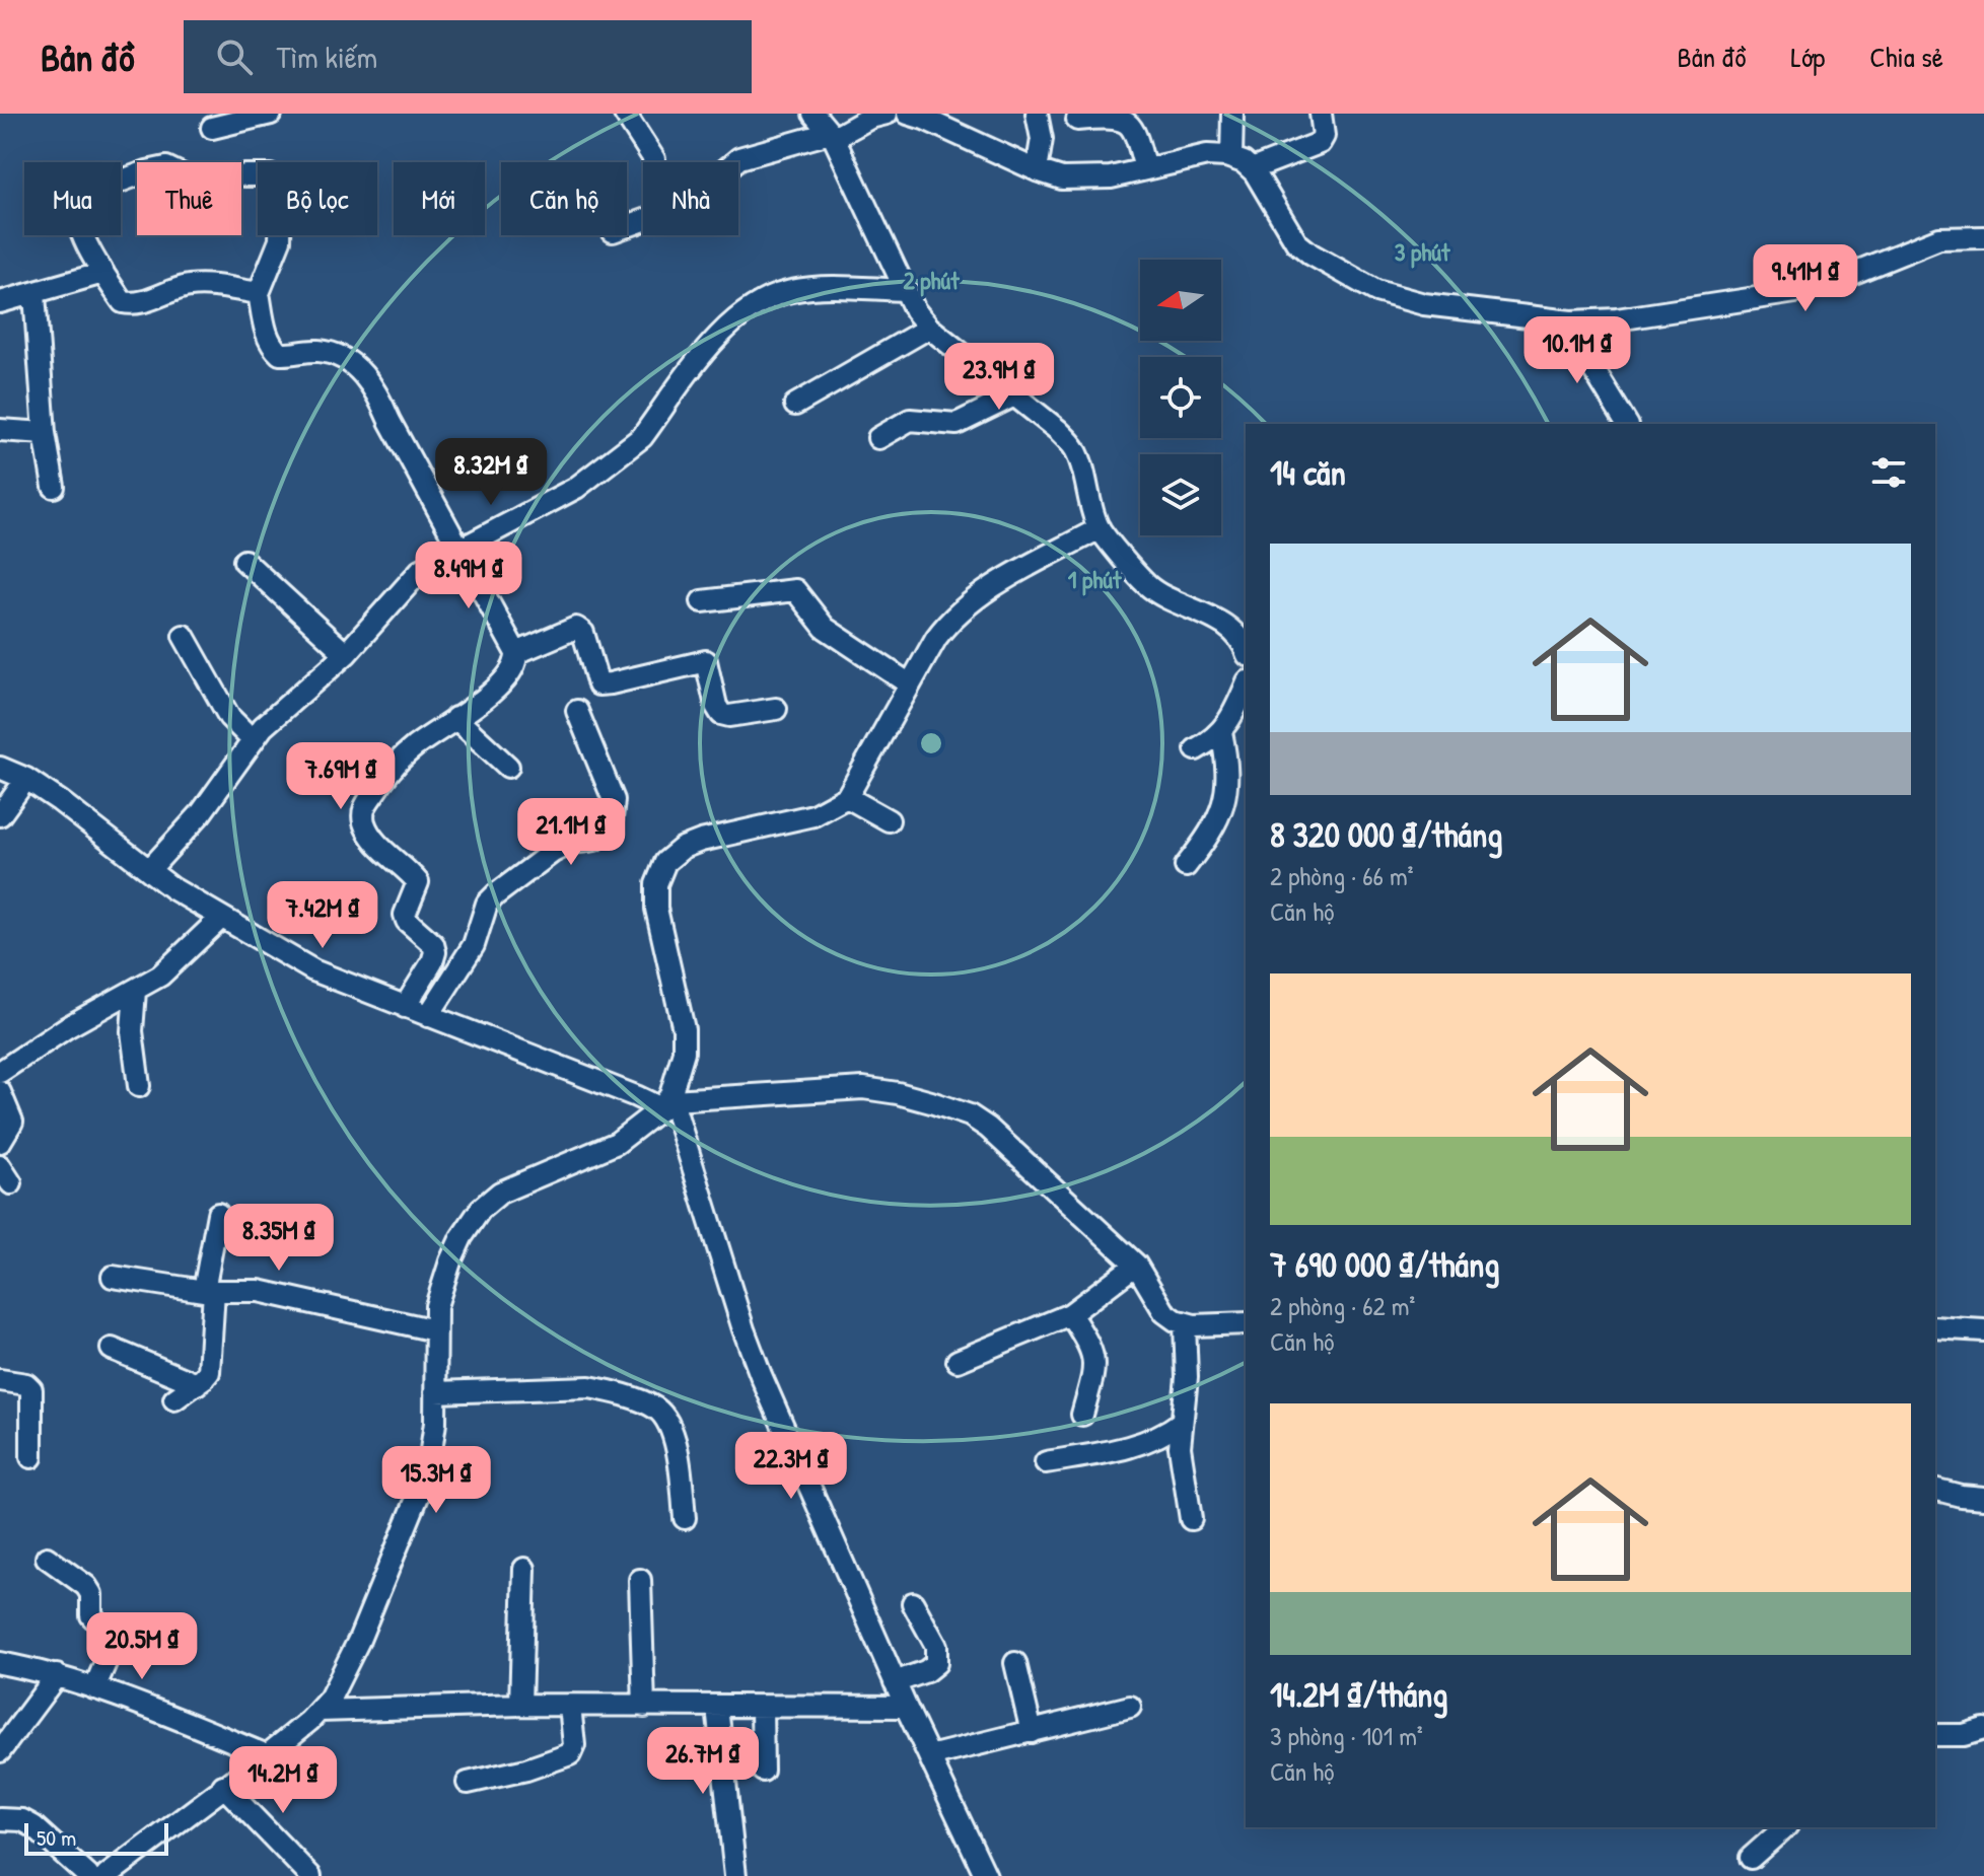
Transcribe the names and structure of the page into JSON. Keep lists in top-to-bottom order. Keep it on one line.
{"scale_bar":"50 m","north":"left","page":{"header":"Bản đồ","search":"Tìm kiếm","nav":["Bản đồ","Lớp","Chia sẻ"],"chip":["Mua","Thuê","Bộ lọc","Mới","Căn hộ","Nhà"],"price":["9.41M ₫","10.1M ₫","23.9M ₫","8.32M ₫","8.49M ₫","7.69M ₫","21.1M ₫","7.42M ₫","8.35M ₫","22.3M ₫","15.3M ₫","20.5M ₫","26.7M ₫","14.2M ₫"],"heading":"14 căn","list":[{"name":"8 320 000 ₫/tháng","note":"2 phòng · 66 m² · Căn hộ"},{"name":"7 690 000 ₫/tháng","note":"2 phòng · 62 m² · Căn hộ"},{"name":"14.2M ₫/tháng","note":"3 phòng · 101 m² · Căn hộ"}],"scale":"50 m"},"rings":["3 phút","2 phút","1 phút"]}
